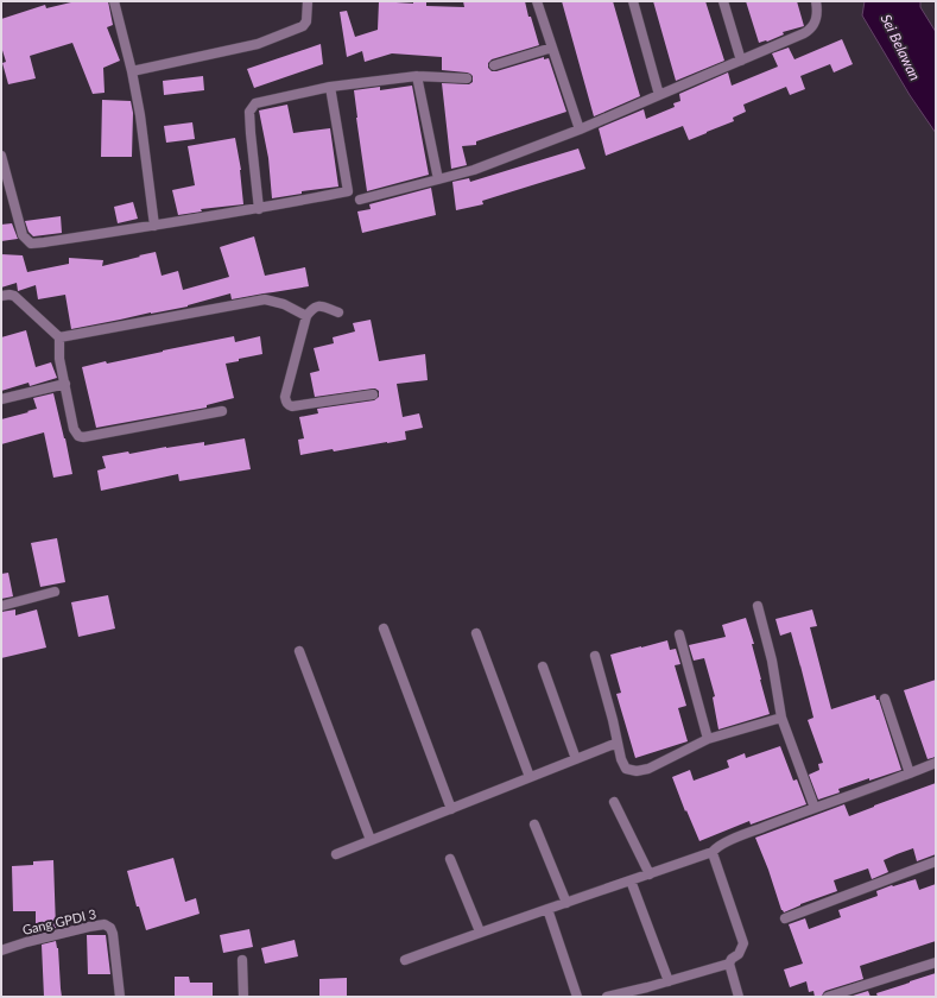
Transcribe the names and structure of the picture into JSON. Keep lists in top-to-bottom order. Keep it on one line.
{"streets":{"street":["Gang GPDI 3"]},"water":["Sei Belawan"]}
